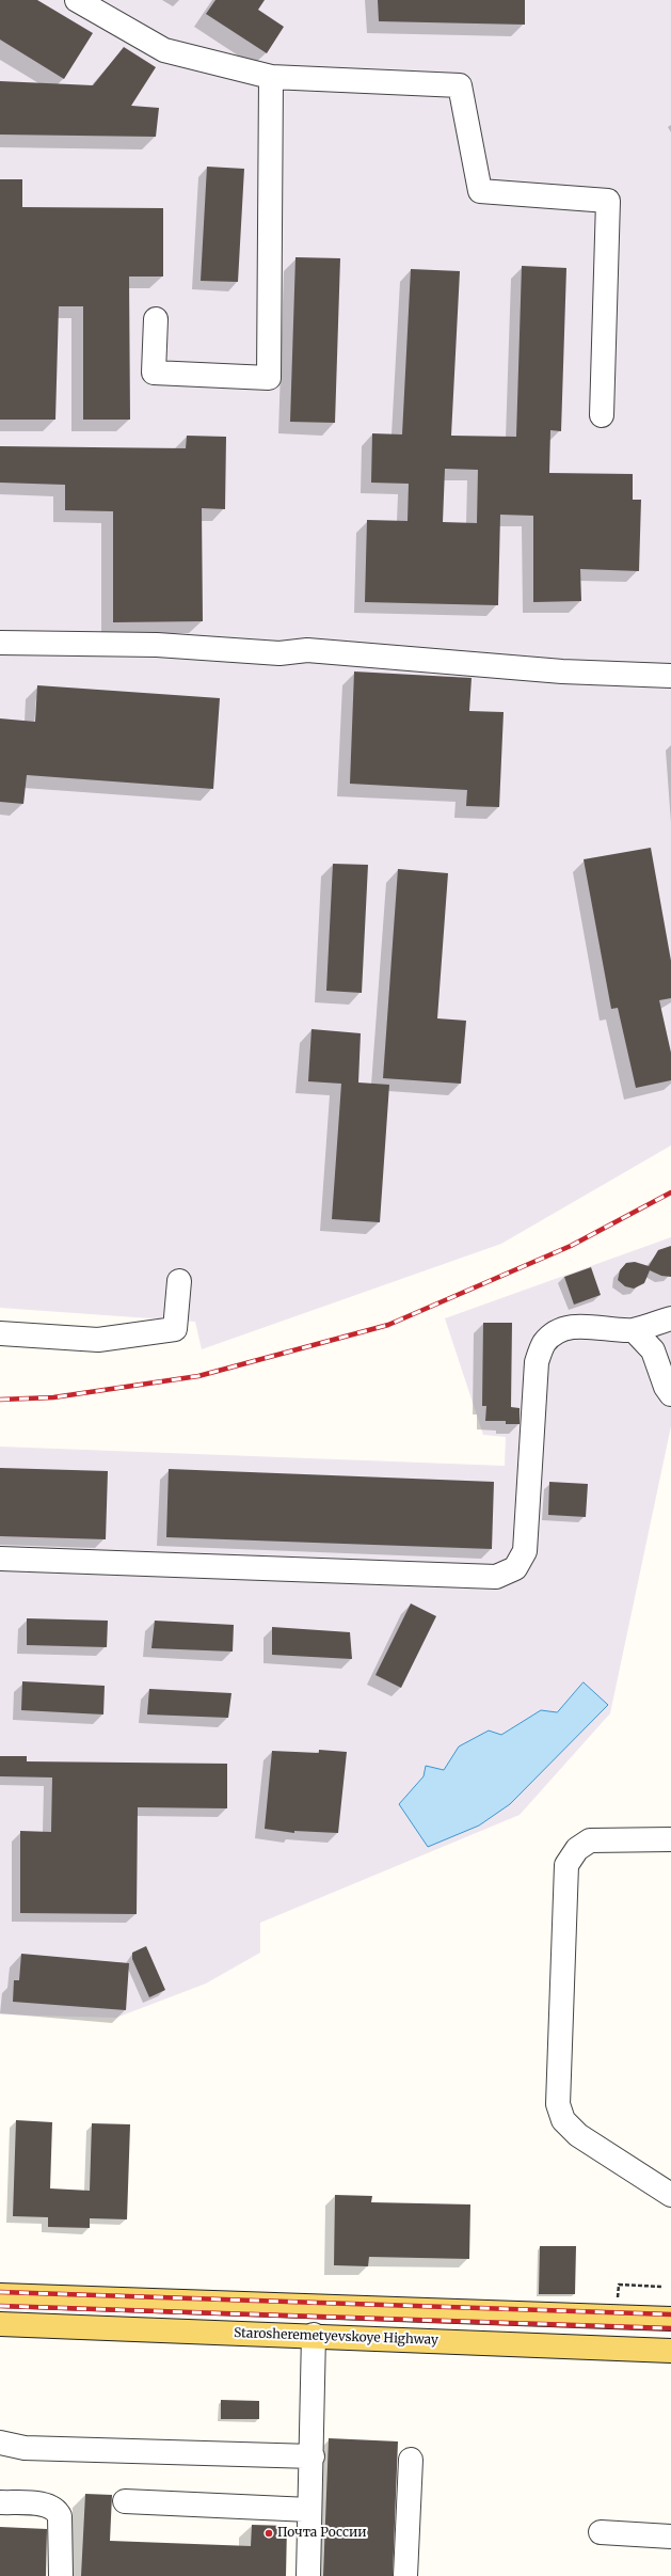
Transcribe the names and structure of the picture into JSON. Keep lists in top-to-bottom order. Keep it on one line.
{"streets":{"main road":["Starosheremetyevskoye Highway"]},"places":["Почта России"]}
